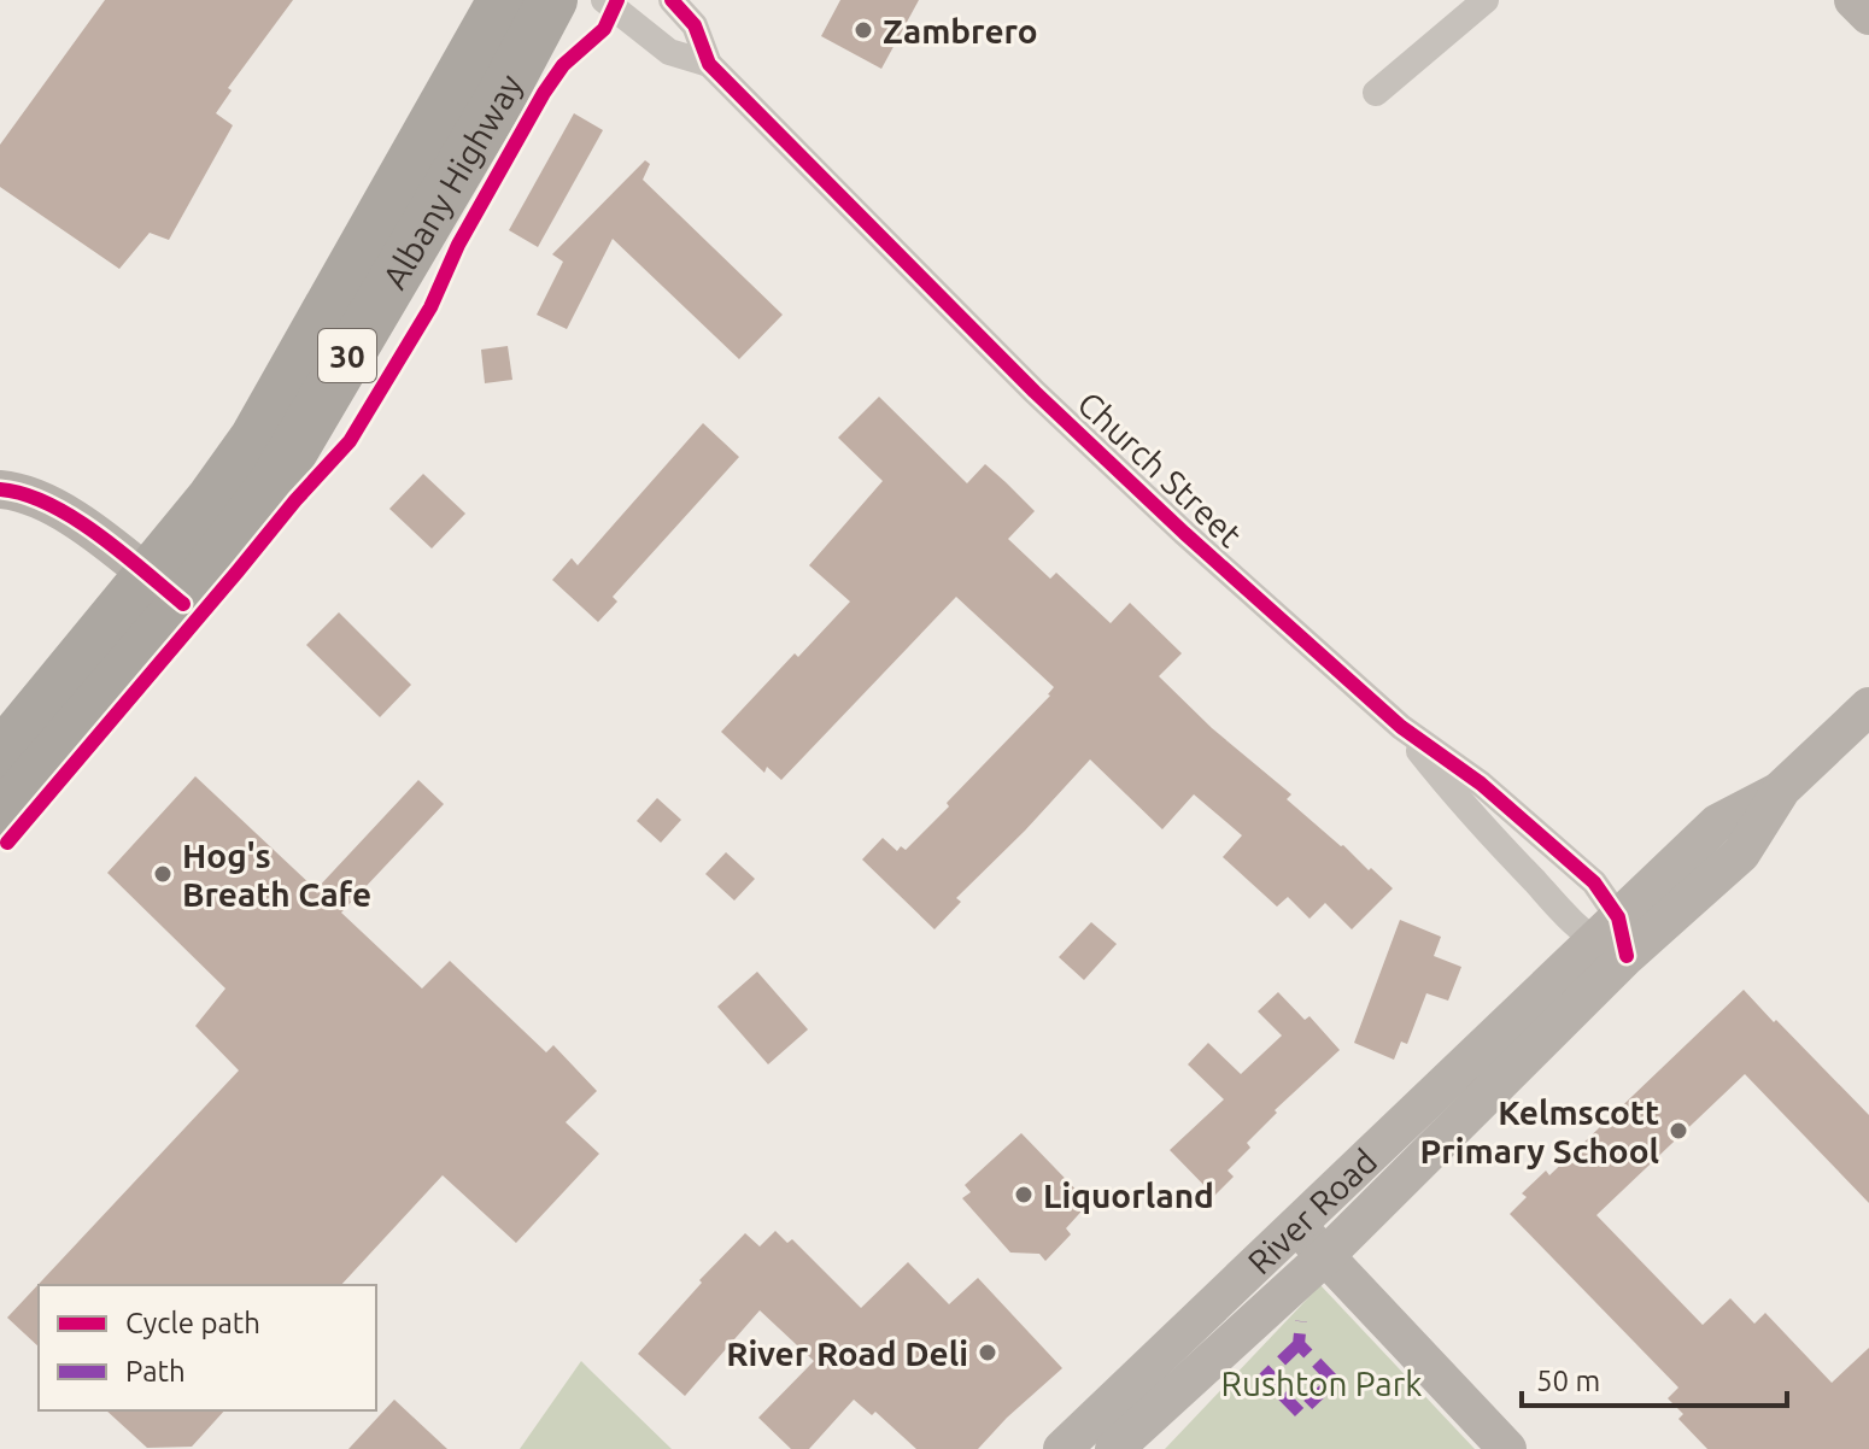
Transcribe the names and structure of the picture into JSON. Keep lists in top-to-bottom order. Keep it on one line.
{"streets":{"highway":["Albany Highway","30"],"main road":["River Road"],"street":["Church Street"]},"crossings":[["Church Street","River Road"]],"parks":["Rushton Park"],"places":["Zambrero","Hog's Breath Cafe","Kelmscott Primary School","Liquorland","River Road Deli"],"legend":["Cycle path","Path"],"scale_bar":"50 m"}
